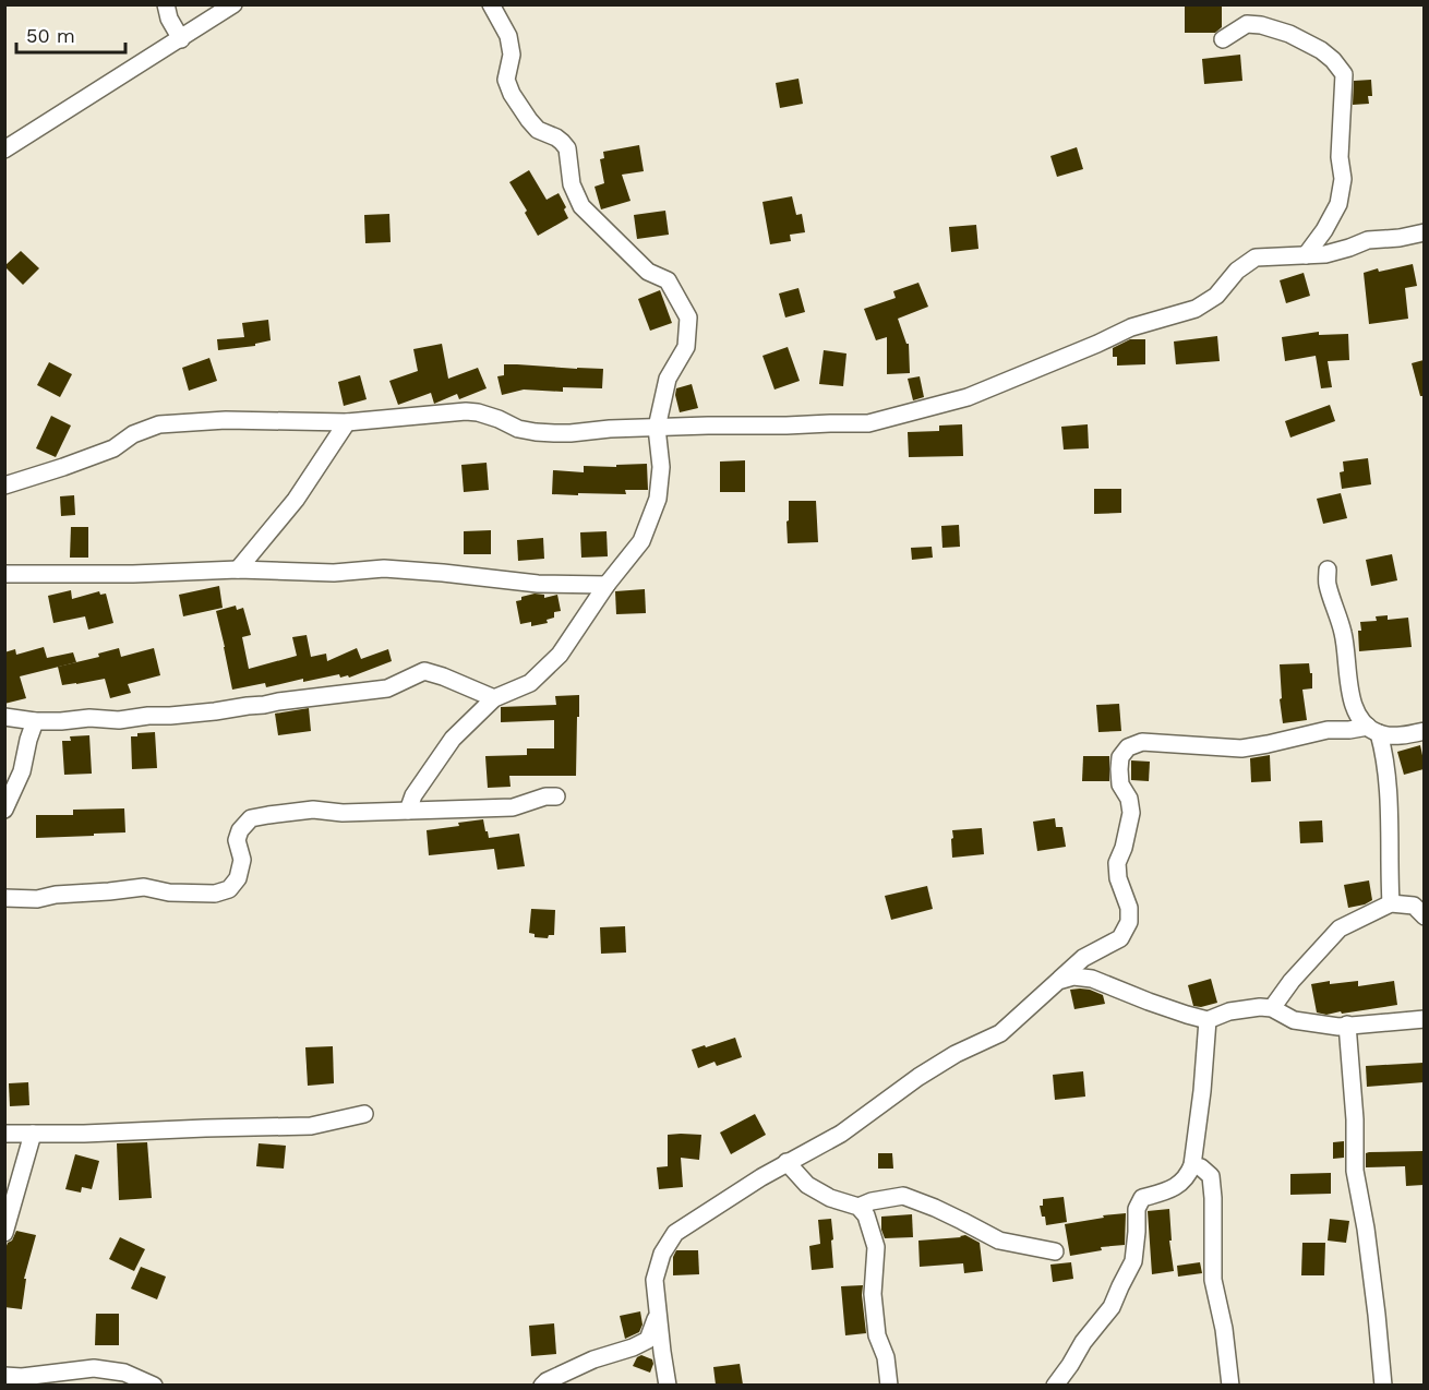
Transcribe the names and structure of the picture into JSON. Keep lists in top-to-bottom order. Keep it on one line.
{"scale_bar":"50 m"}
